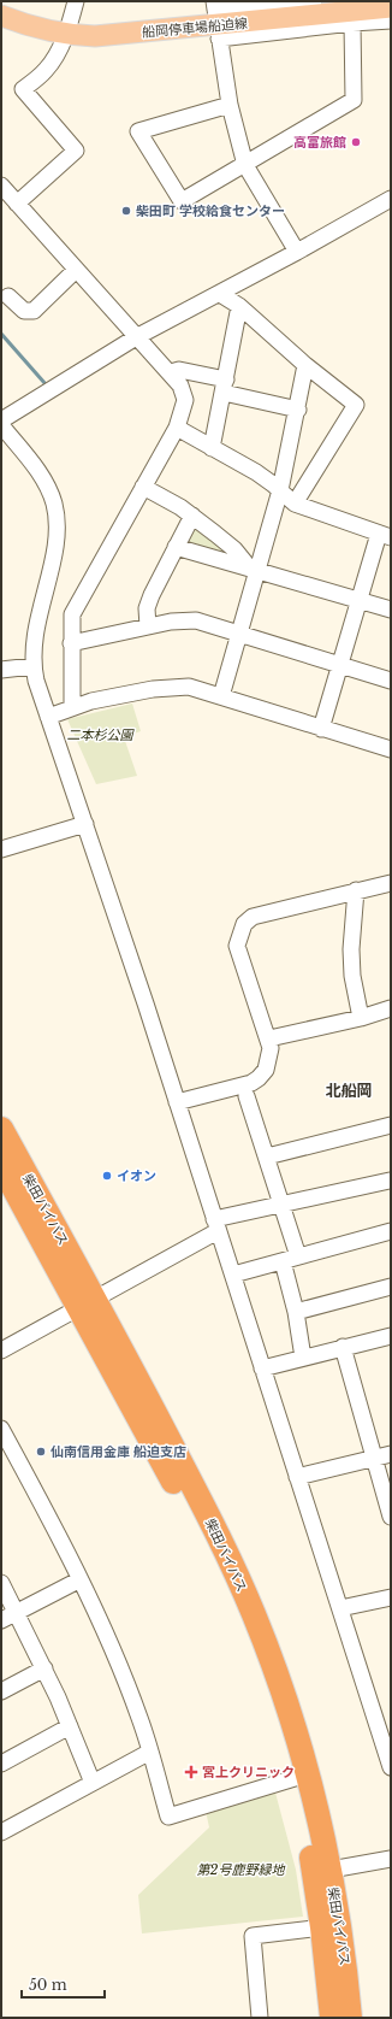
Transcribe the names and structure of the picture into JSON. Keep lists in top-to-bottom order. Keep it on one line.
{"streets":{"highway":["柴田バイパス"],"main road":["船岡停車場船迫線"]},"districts":["北船岡"],"parks":["二本杉公園","第2号鹿野緑地"],"places":{"other":["高富旅館","柴田町 学校給食センター","イオン","仙南信用金庫 船迫支店"],"health":["宮上クリニック"]},"scale_bar":"50 m"}
